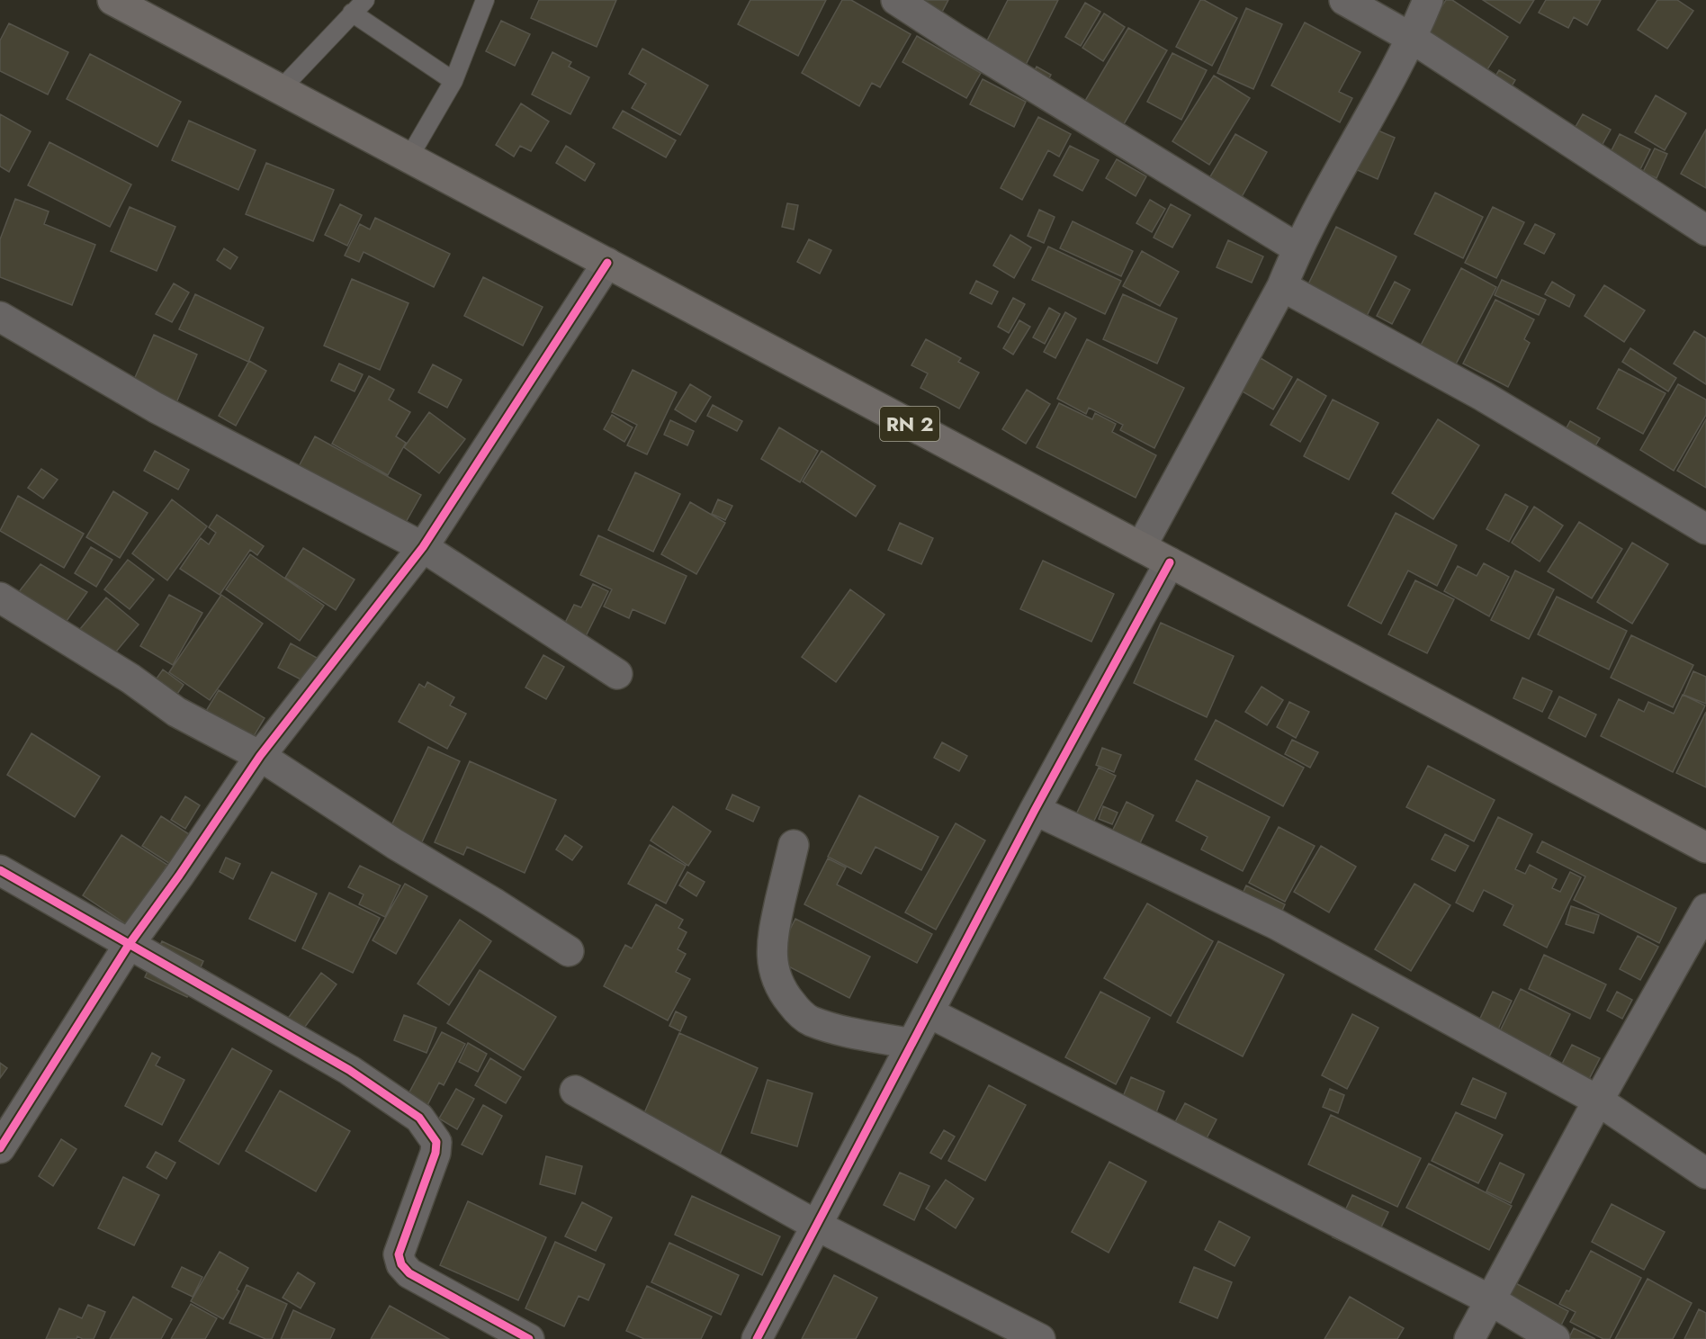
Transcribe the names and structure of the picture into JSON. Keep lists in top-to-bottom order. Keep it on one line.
{"streets":{"highway":["RN 2"]}}
